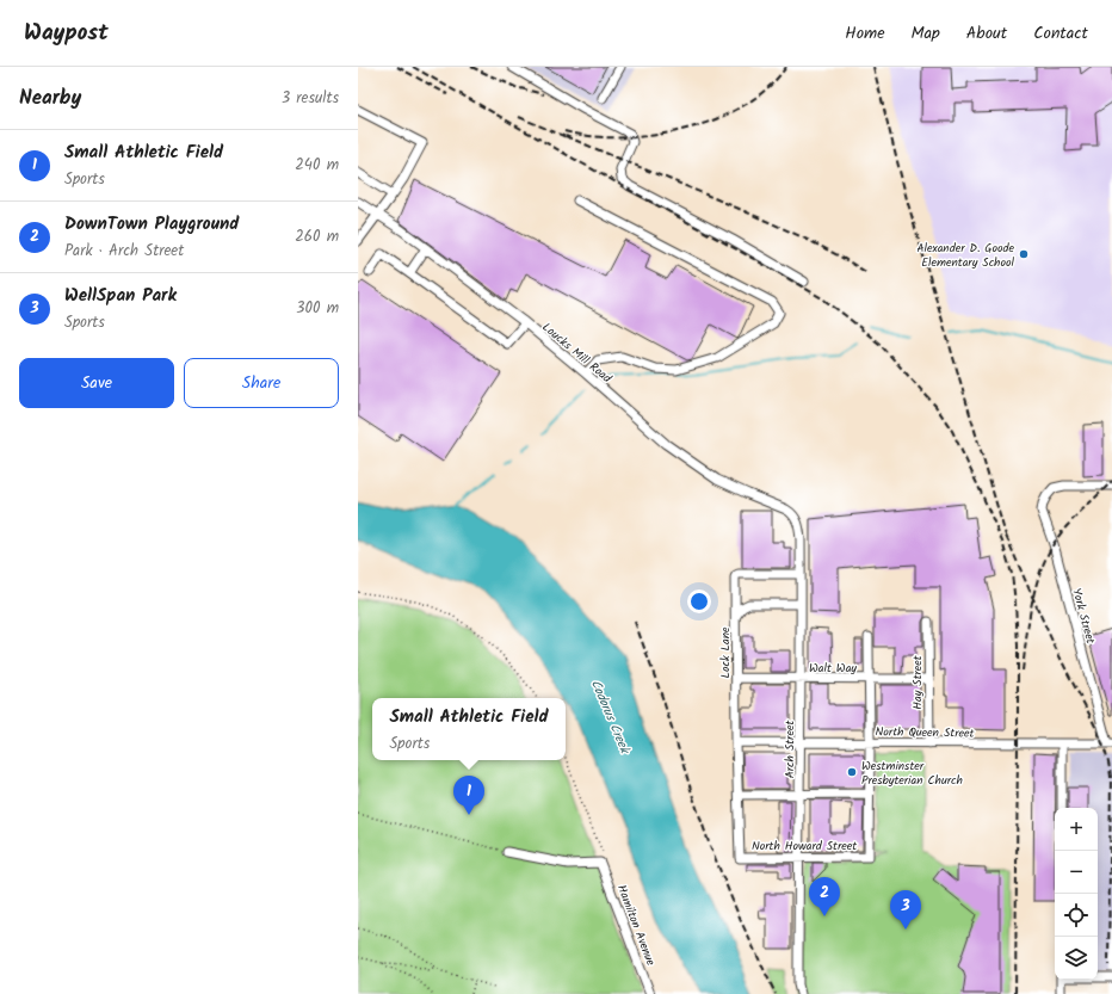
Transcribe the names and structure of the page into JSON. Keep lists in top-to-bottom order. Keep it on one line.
{"streets":{"street":["Loucks Mill Road","York Street","Lock Lane","Walt Way","Hay Street","North Queen Street","Arch Street","North Howard Street","Hamilton Avenue"]},"crossings":[["Loucks Mill Road","Arch Street"],["York Street","North Queen Street"],["Lock Lane","Walt Way"],["Lock Lane","North Queen Street"],["Lock Lane","Arch Street"],["Lock Lane","North Howard Street"],["Walt Way","Hay Street"],["Walt Way","Arch Street"],["Hay Street","North Queen Street"],["North Queen Street","Arch Street"],["Arch Street","North Howard Street"]],"water":["Codorus Creek"],"places":["Alexander D. Goode Elementary School","Westminster Presbyterian Church"],"page":{"header":"Waypost","nav":["Home","Map","About","Contact"],"heading":["Nearby","3 results"],"list":[{"mark":"1","name":"Small Athletic Field","note":"Sports","value":"240 m"},{"mark":"2","name":"DownTown Playground","note":"Park · Arch Street","value":"260 m"},{"mark":"3","name":"WellSpan Park","note":"Sports","value":"300 m"}],"buttons":["Save","Share"],"popup":["Small Athletic Field","Sports"],"pins":["1","2","3"],"map_buttons":["+","−"]}}
